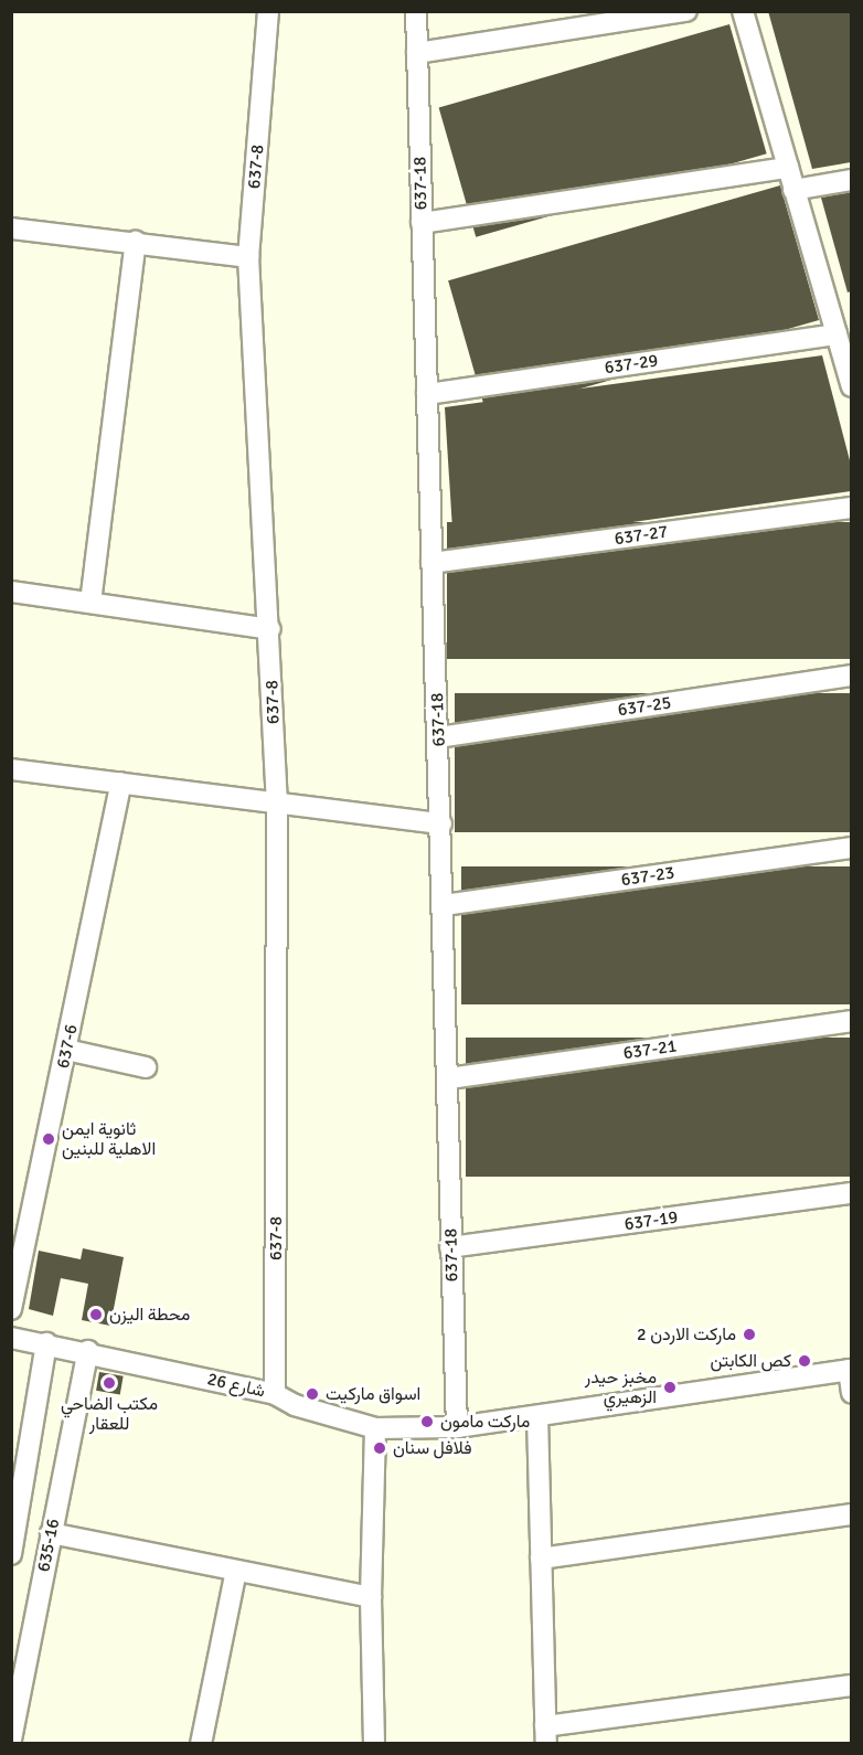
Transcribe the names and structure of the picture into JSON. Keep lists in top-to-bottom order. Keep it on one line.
{"streets":{"street":["637-8","637-18","637-29","637-27","637-25","637-23","637-6","637-21","637-19","شارع 26","635-16"]},"crossings":[["637-8","شارع 26"],["637-18","637-29"],["637-18","637-27"],["637-18","637-25"],["637-18","637-23"],["637-18","637-21"],["637-18","637-19"],["637-18","شارع 26"],["شارع 26","635-16"]],"places":["ثانوية ايمن الاهلية للبنين","محطة اليزن","ماركت الاردن 2","كص الكابتن","مكتب الضاحي للعقار","مخبز حيدر الزهيري","اسواق ماركيت","ماركت مامون","فلافل سنان"]}
